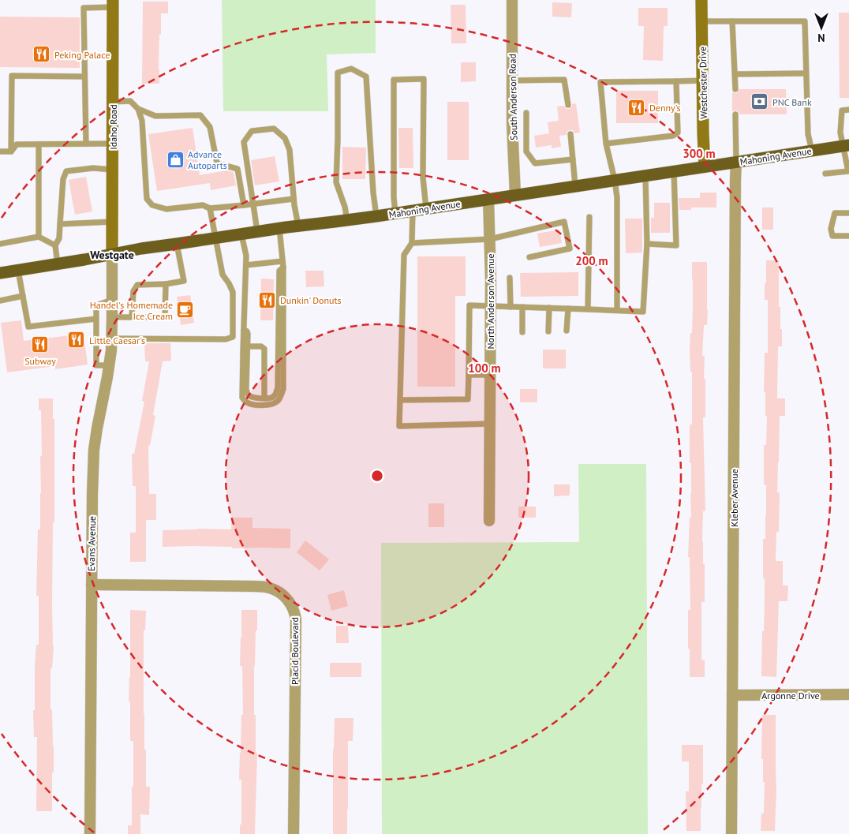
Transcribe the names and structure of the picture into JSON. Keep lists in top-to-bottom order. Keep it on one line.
{"streets":{"main road":["Mahoning Avenue"],"street":["Westchester Drive","South Anderson Road","Idaho Road","North Anderson Avenue","Kleber Avenue","Evans Avenue","Placid Boulevard","Argonne Drive"]},"crossings":[["Westchester Drive","Mahoning Avenue"],["South Anderson Road","Mahoning Avenue"],["Idaho Road","Mahoning Avenue"],["Idaho Road","Evans Avenue"],["Mahoning Avenue","North Anderson Avenue"],["Mahoning Avenue","Kleber Avenue"],["Mahoning Avenue","Evans Avenue"],["Kleber Avenue","Argonne Drive"],["Evans Avenue","Placid Boulevard"]],"districts":["Westgate"],"places":{"restaurant":["Peking Palace","Denny's","Dunkin' Donuts","Little Caesar's","Subway"],"bank":["PNC Bank"],"shop":["Advance Autoparts"],"cafe":["Handel's Homemade Ice Cream"]},"north":"bottom","rings":["300 m","200 m","100 m"]}
